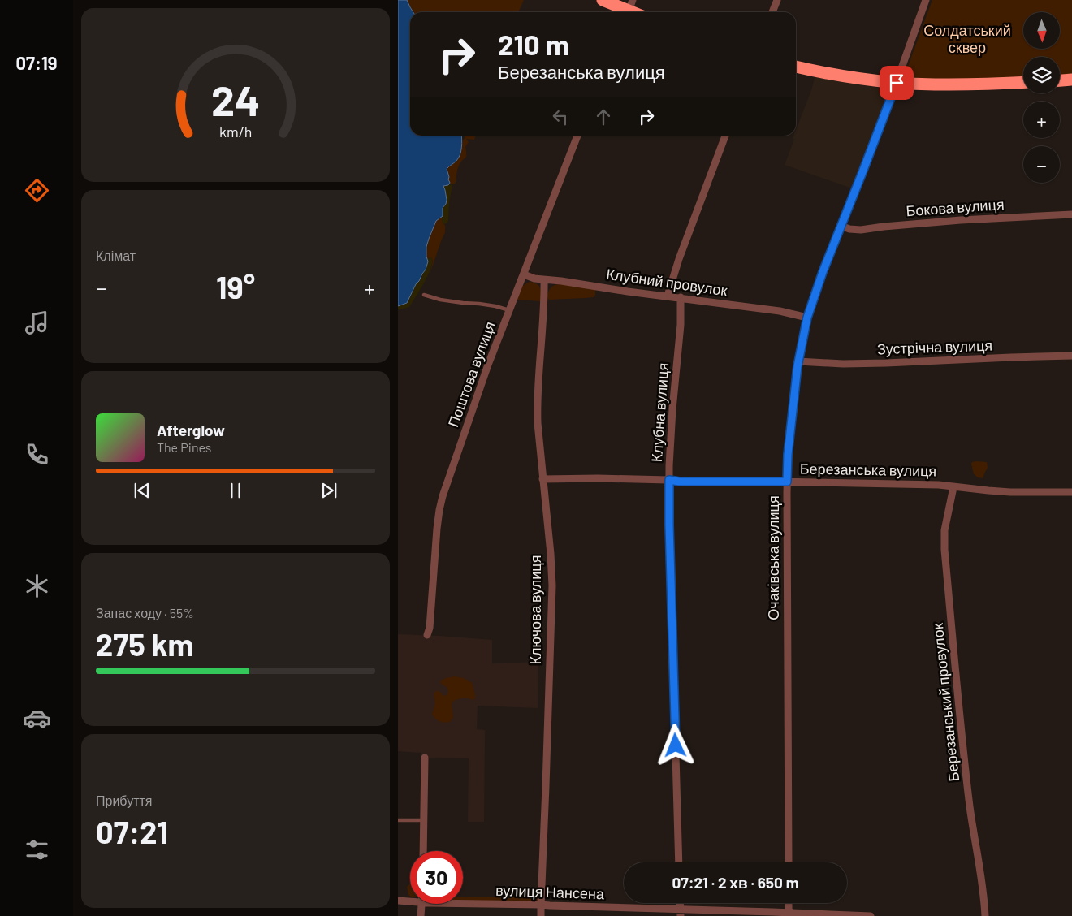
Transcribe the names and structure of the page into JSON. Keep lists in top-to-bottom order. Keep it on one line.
{"streets":{"street":["Бокова вулиця","Клубний провулок","Зустрічна вулиця","Поштова вулиця","Клубна вулиця","Березанська вулиця","Очаківська вулиця","Ключова вулиця","Березанський провулок","вулиця Нансена"]},"crossings":[["Бокова вулиця","Очаківська вулиця"],["Клубний провулок","Поштова вулиця"],["Клубний провулок","Клубна вулиця"],["Клубний провулок","Очаківська вулиця"],["Клубний провулок","Ключова вулиця"],["Зустрічна вулиця","Очаківська вулиця"],["Клубна вулиця","Березанська вулиця"],["Березанська вулиця","Очаківська вулиця"],["Березанська вулиця","Ключова вулиця"],["Березанська вулиця","Березанський провулок"],["Ключова вулиця","вулиця Нансена"]],"parks":["Солдатський сквер"],"north":"bottom","page":{"tabs":"07:19","map_buttons":["+","−"],"turn":["210 m","Березанська вулиця"],"tile":["Клімат",["Запас ходу · 55%","275 km"],["Прибуття","07:21"]],"heat":["−","19°","+"],"song":["Afterglow","The Pines"],"limit":"30","trip":"07:21 · 2 хв · 650 m","gauge":["24","km/h"]}}
